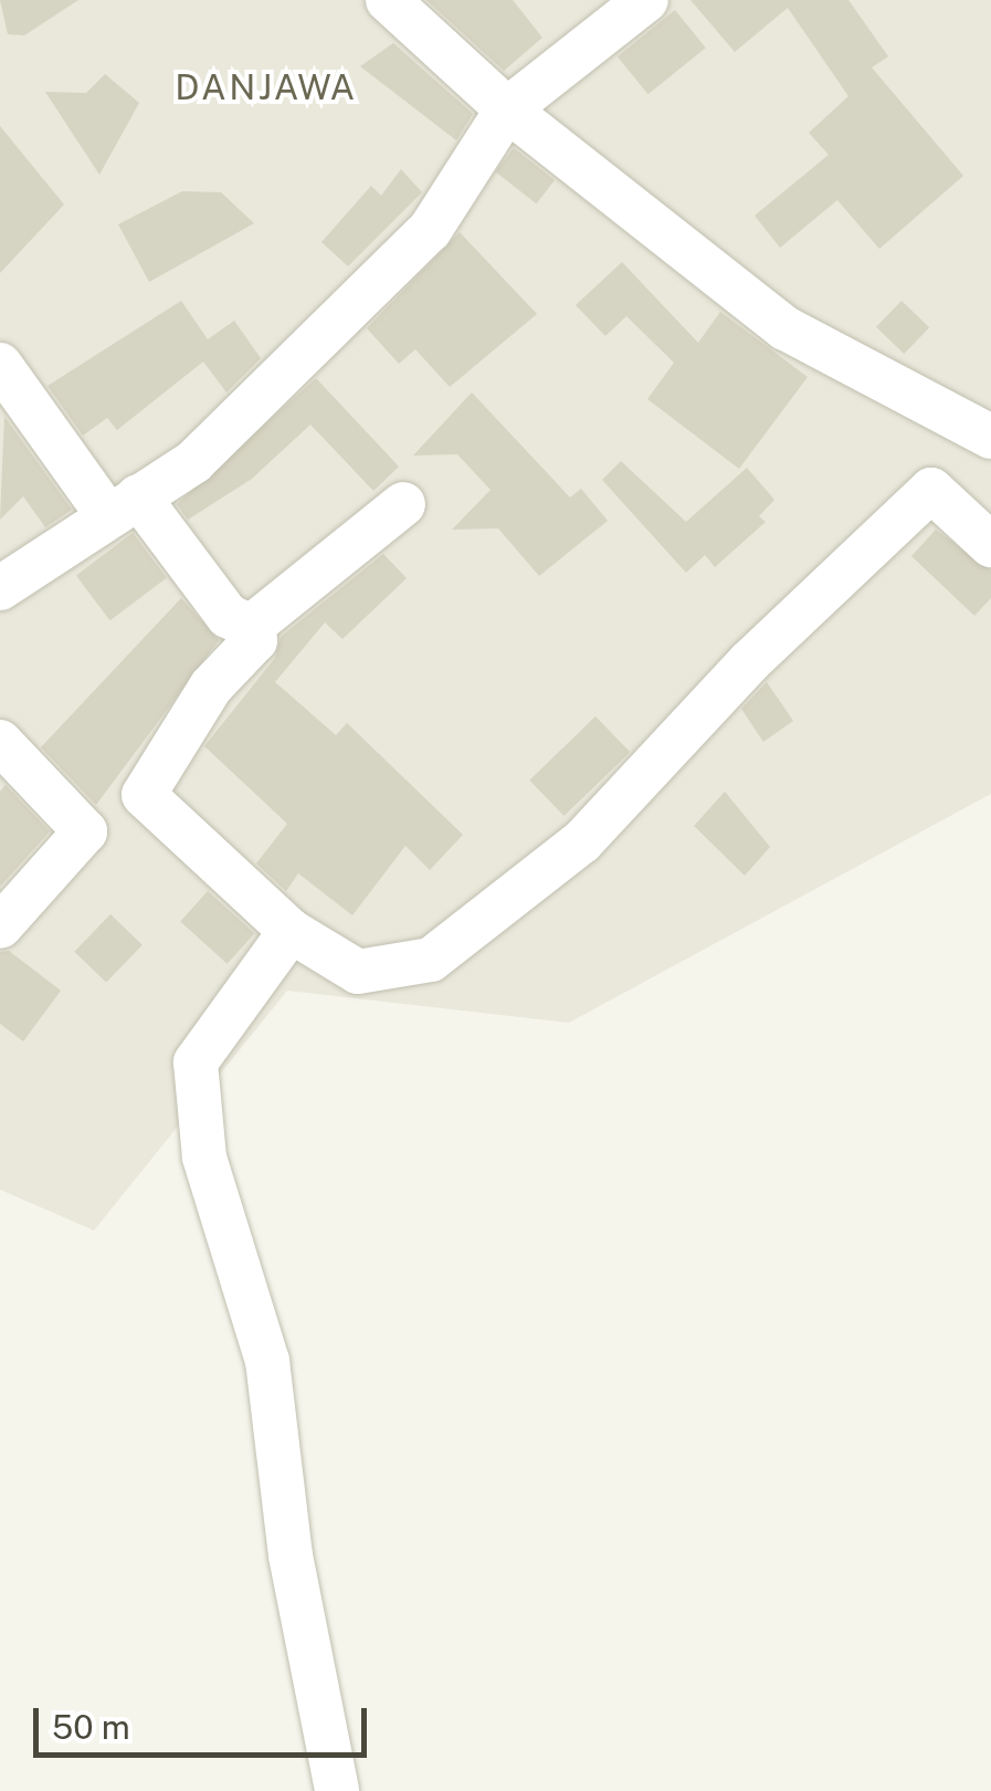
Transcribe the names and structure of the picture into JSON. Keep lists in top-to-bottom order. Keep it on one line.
{"districts":["DANJAWA"],"scale_bar":"50 m"}
